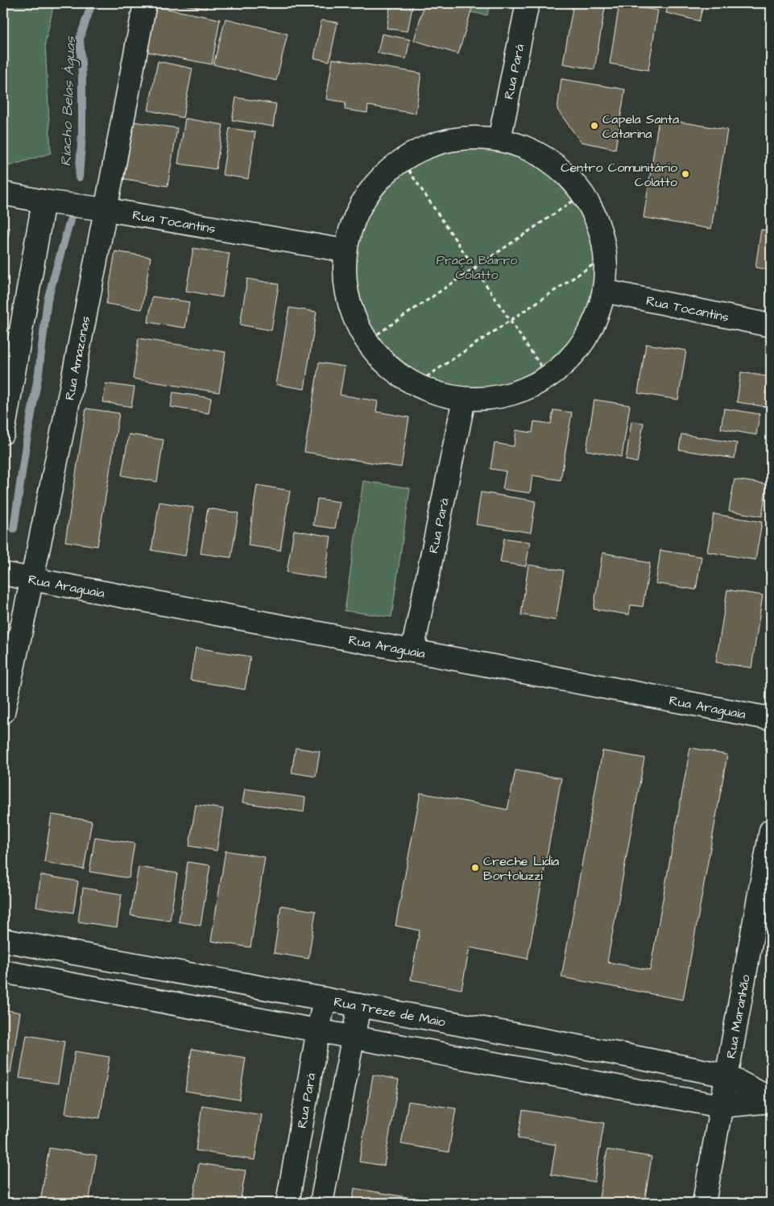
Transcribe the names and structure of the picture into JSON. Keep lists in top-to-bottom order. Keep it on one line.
{"streets":{"street":["Rua Pará","Rua Tocantins","Rua Amazonas","Rua Araguaia","Rua Treze de Maio","Rua Maranhão"]},"crossings":[["Rua Pará","Rua Araguaia"],["Rua Pará","Rua Treze de Maio"],["Rua Tocantins","Rua Amazonas"],["Rua Amazonas","Rua Araguaia"],["Rua Treze de Maio","Rua Maranhão"]],"water":["Riacho Belas Águas"],"parks":["Praça Bairro Colatto"],"places":["Capela Santa Catarina","Centro Comunitário Colatto","Creche Lidia Bortoluzzi"]}
